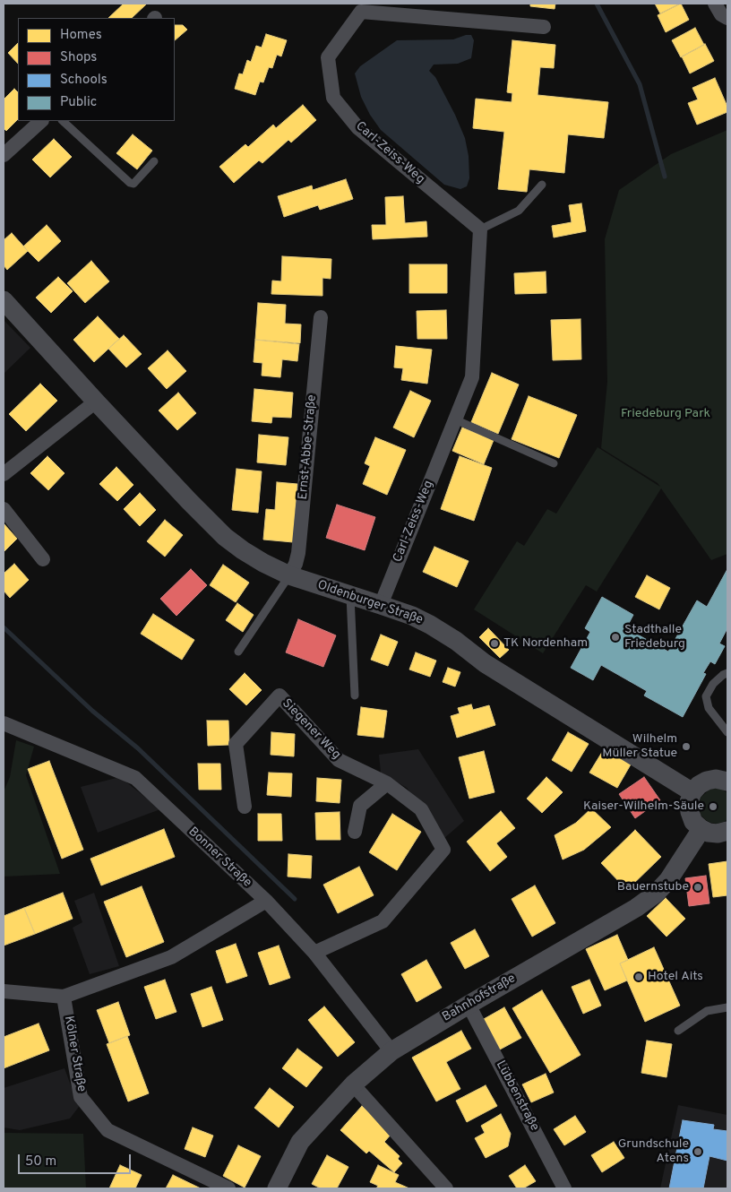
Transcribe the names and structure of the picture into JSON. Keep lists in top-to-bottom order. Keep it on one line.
{"streets":{"street":["Carl-Zeiss-Weg","Ernst-Abbe-Straße","Oldenburger Straße","Siegener Weg","Bonner Straße","Bahnhofstraße","Kölner Straße","Lübbenstraße"]},"crossings":[["Carl-Zeiss-Weg","Oldenburger Straße"],["Ernst-Abbe-Straße","Oldenburger Straße"],["Siegener Weg","Bonner Straße"],["Bonner Straße","Bahnhofstraße"],["Bahnhofstraße","Lübbenstraße"]],"parks":["Friedeburg Park"],"places":["Stadthalle Friedeburg","TK Nordenham","Wilhelm Müller Statue","Kaiser-Wilhelm-Säule","Bauernstube","Hotel Aits","Grundschule Atens"],"legend":["Homes","Shops","Schools","Public"],"scale_bar":"50 m"}
